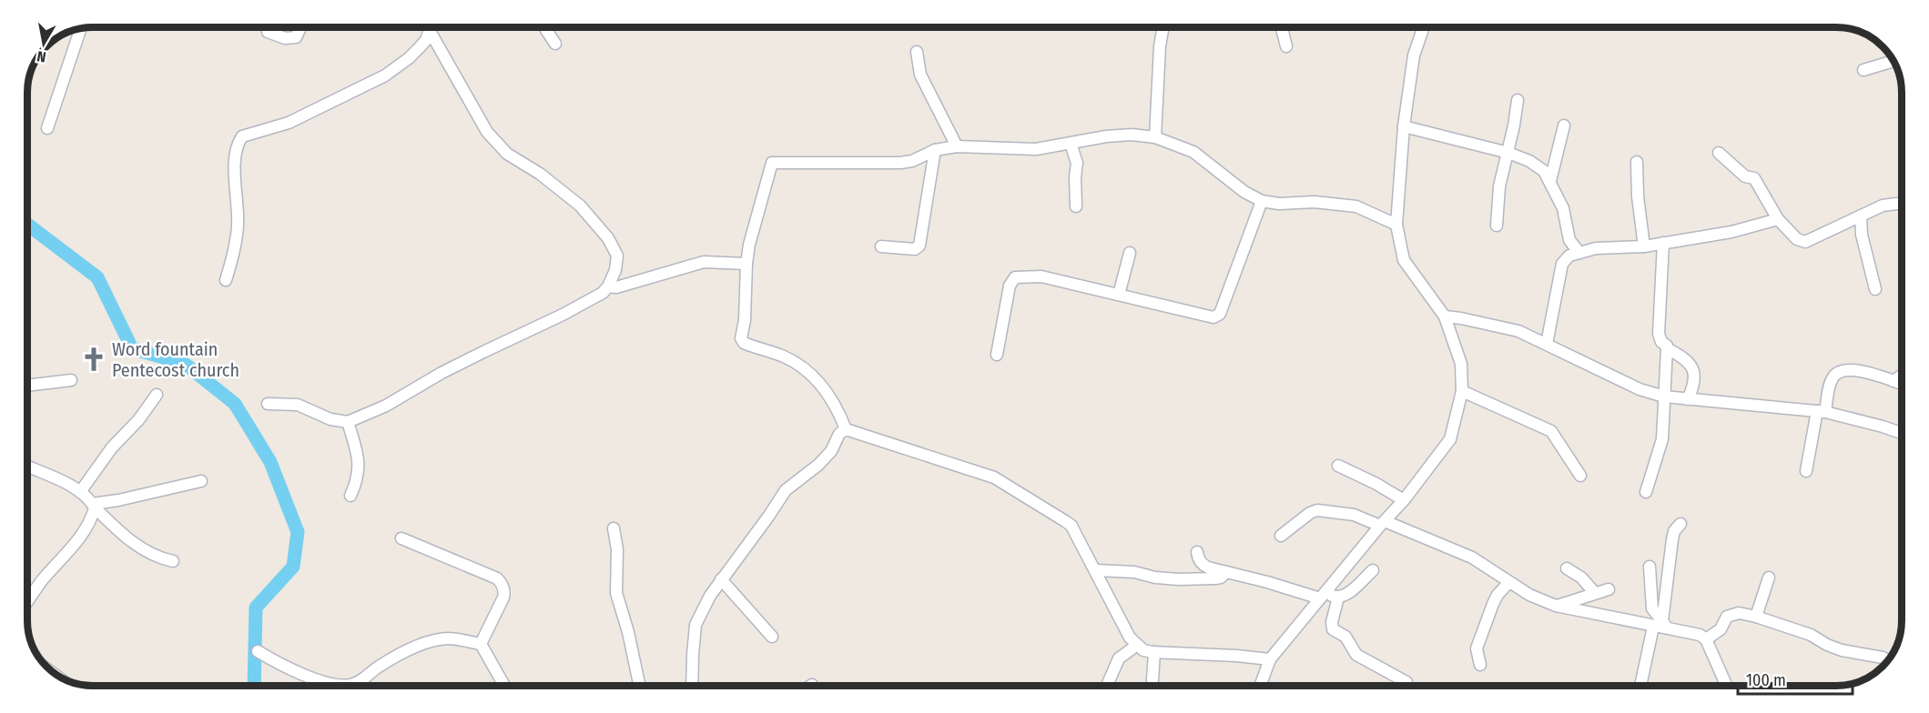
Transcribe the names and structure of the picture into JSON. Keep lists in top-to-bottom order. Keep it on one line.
{"places":{"church":["Word fountain Pentecost church"]},"scale_bar":"100 m","north":"bottom"}
